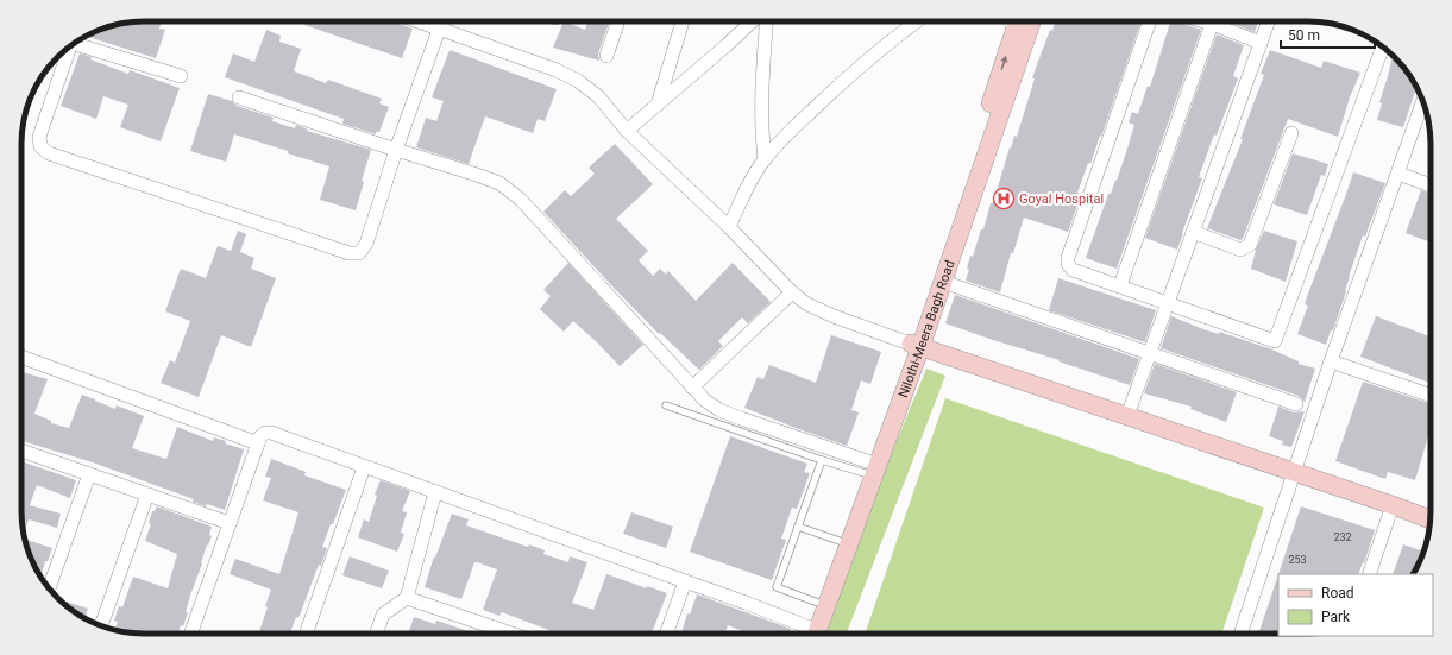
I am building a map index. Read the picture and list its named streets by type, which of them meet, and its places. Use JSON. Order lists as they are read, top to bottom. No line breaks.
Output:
{"streets":{"street":["Nilothi-Meera Bagh Road"]},"places":{"hospital":["Goyal Hospital"]},"house_numbers":["232","253"],"legend":["Road","Park"],"scale_bar":"50 m"}
